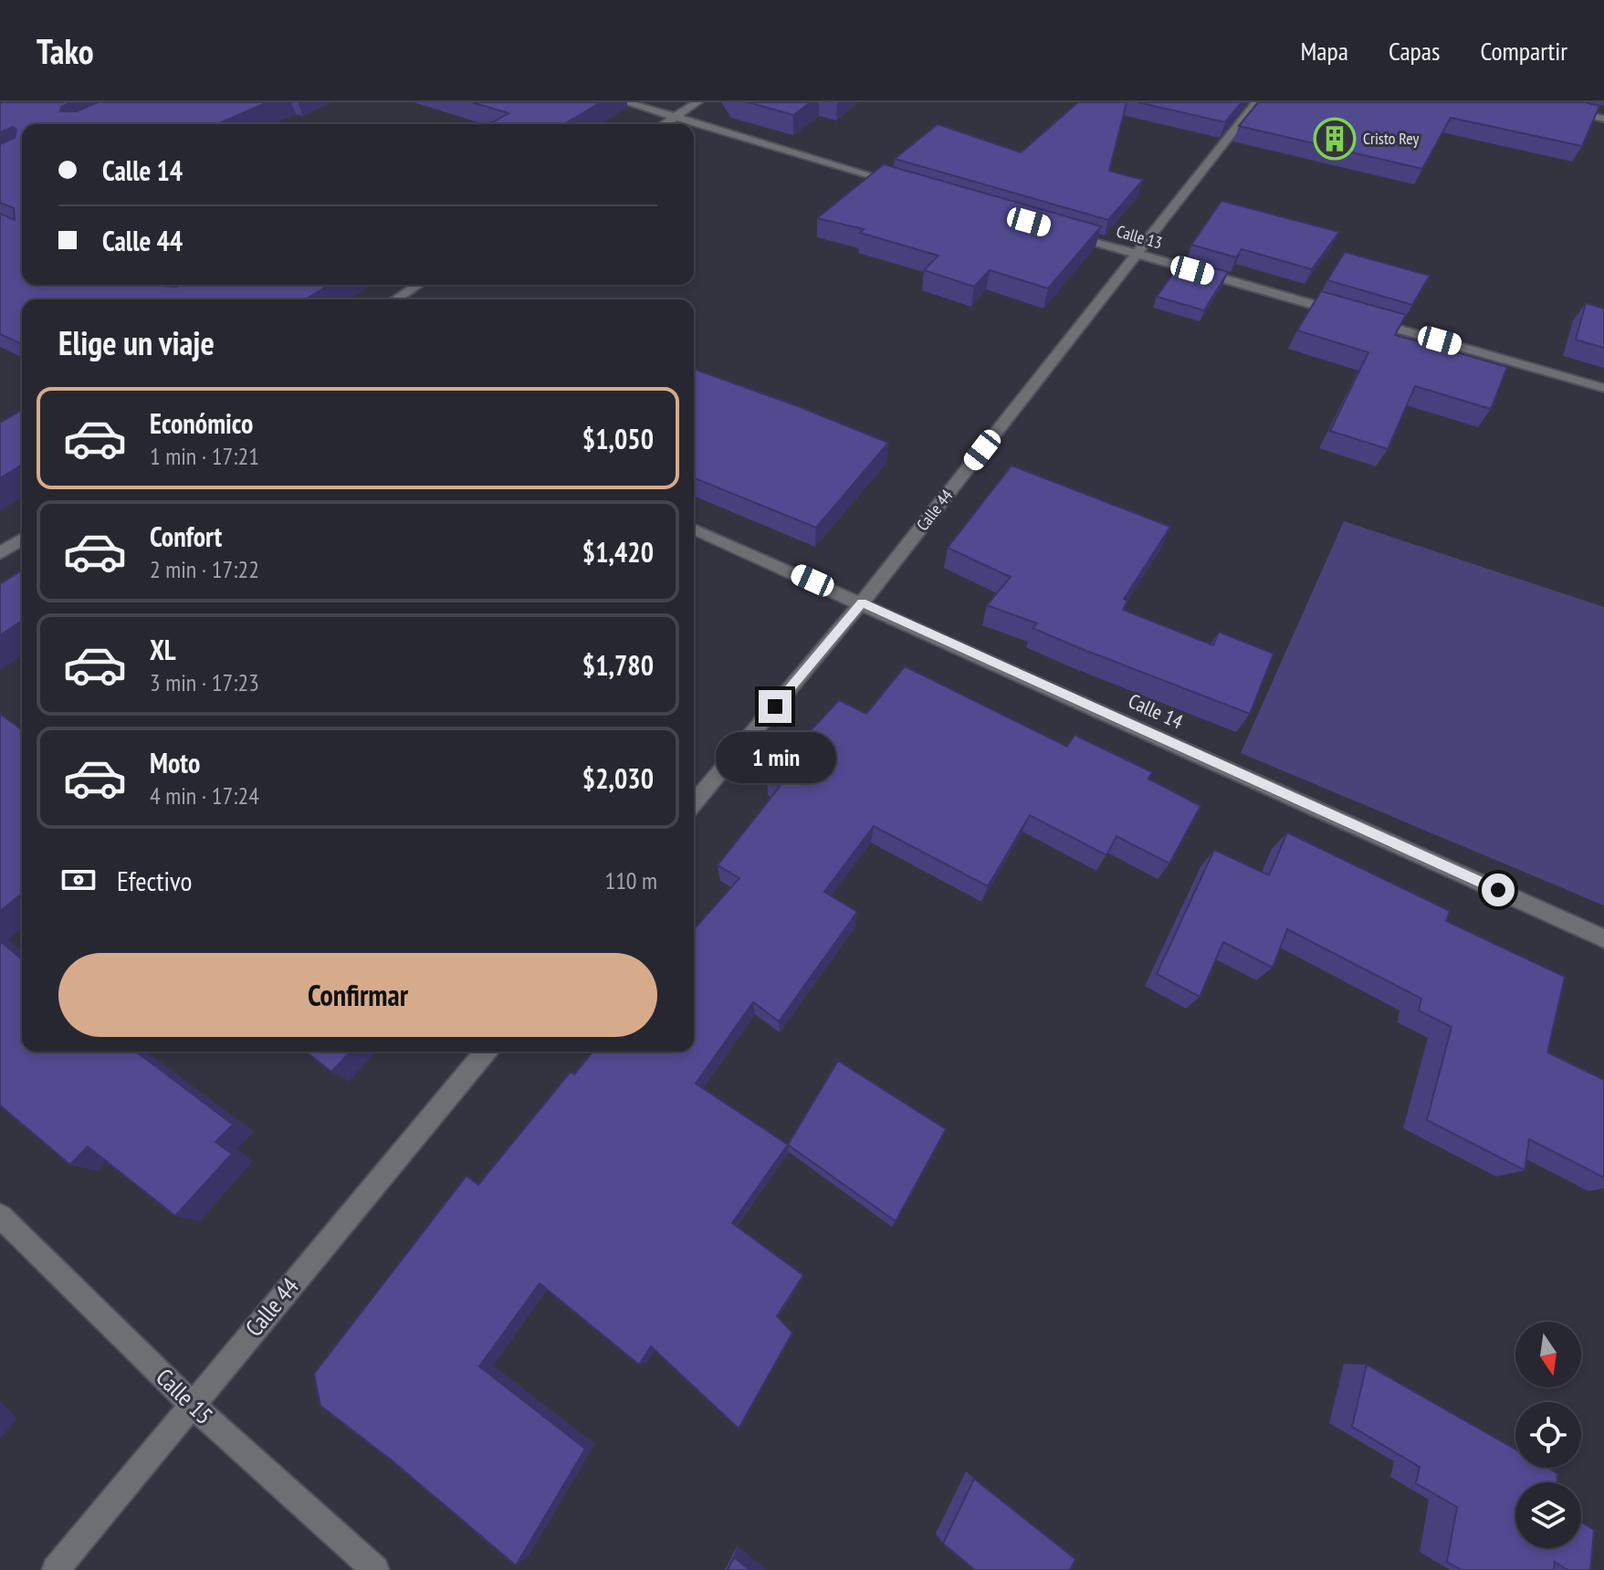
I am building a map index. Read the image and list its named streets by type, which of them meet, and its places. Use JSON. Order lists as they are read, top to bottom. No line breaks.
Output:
{"streets":{"street":["Calle 13","Calle 44","Calle 14","Calle 15"]},"crossings":[["Calle 13","Calle 44"],["Calle 44","Calle 14"],["Calle 44","Calle 15"]],"places":{"building":["Cristo Rey"]},"north":"bottom","page":{"header":"Tako","nav":["Mapa","Capas","Compartir"],"banner":["Calle 14","Calle 44"],"heading":"Elige un viaje","list":[{"name":"Económico","note":"1 min · 17:21","value":"$1,050"},{"name":"Confort","note":"2 min · 17:22","value":"$1,420"},{"name":"XL","note":"3 min · 17:23","value":"$1,780"},{"name":"Moto","note":"4 min · 17:24","value":"$2,030"}],"bubble":"1 min","pay":["Efectivo","110 m"],"buttons":"Confirmar"}}
